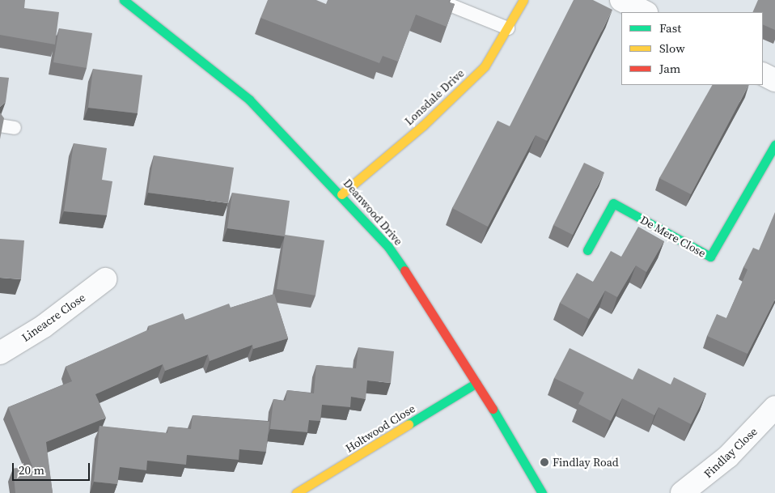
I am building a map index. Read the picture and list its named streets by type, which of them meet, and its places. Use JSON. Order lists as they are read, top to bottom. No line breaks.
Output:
{"streets":{"street":["Lonsdale Drive","Deanwood Drive","De Mere Close","Lineacre Close","Holtwood Close","Findlay Close"]},"crossings":[["Lonsdale Drive","Deanwood Drive"],["Deanwood Drive","Holtwood Close"]],"places":["Findlay Road"],"legend":["Fast","Slow","Jam"],"scale_bar":"20 m"}
